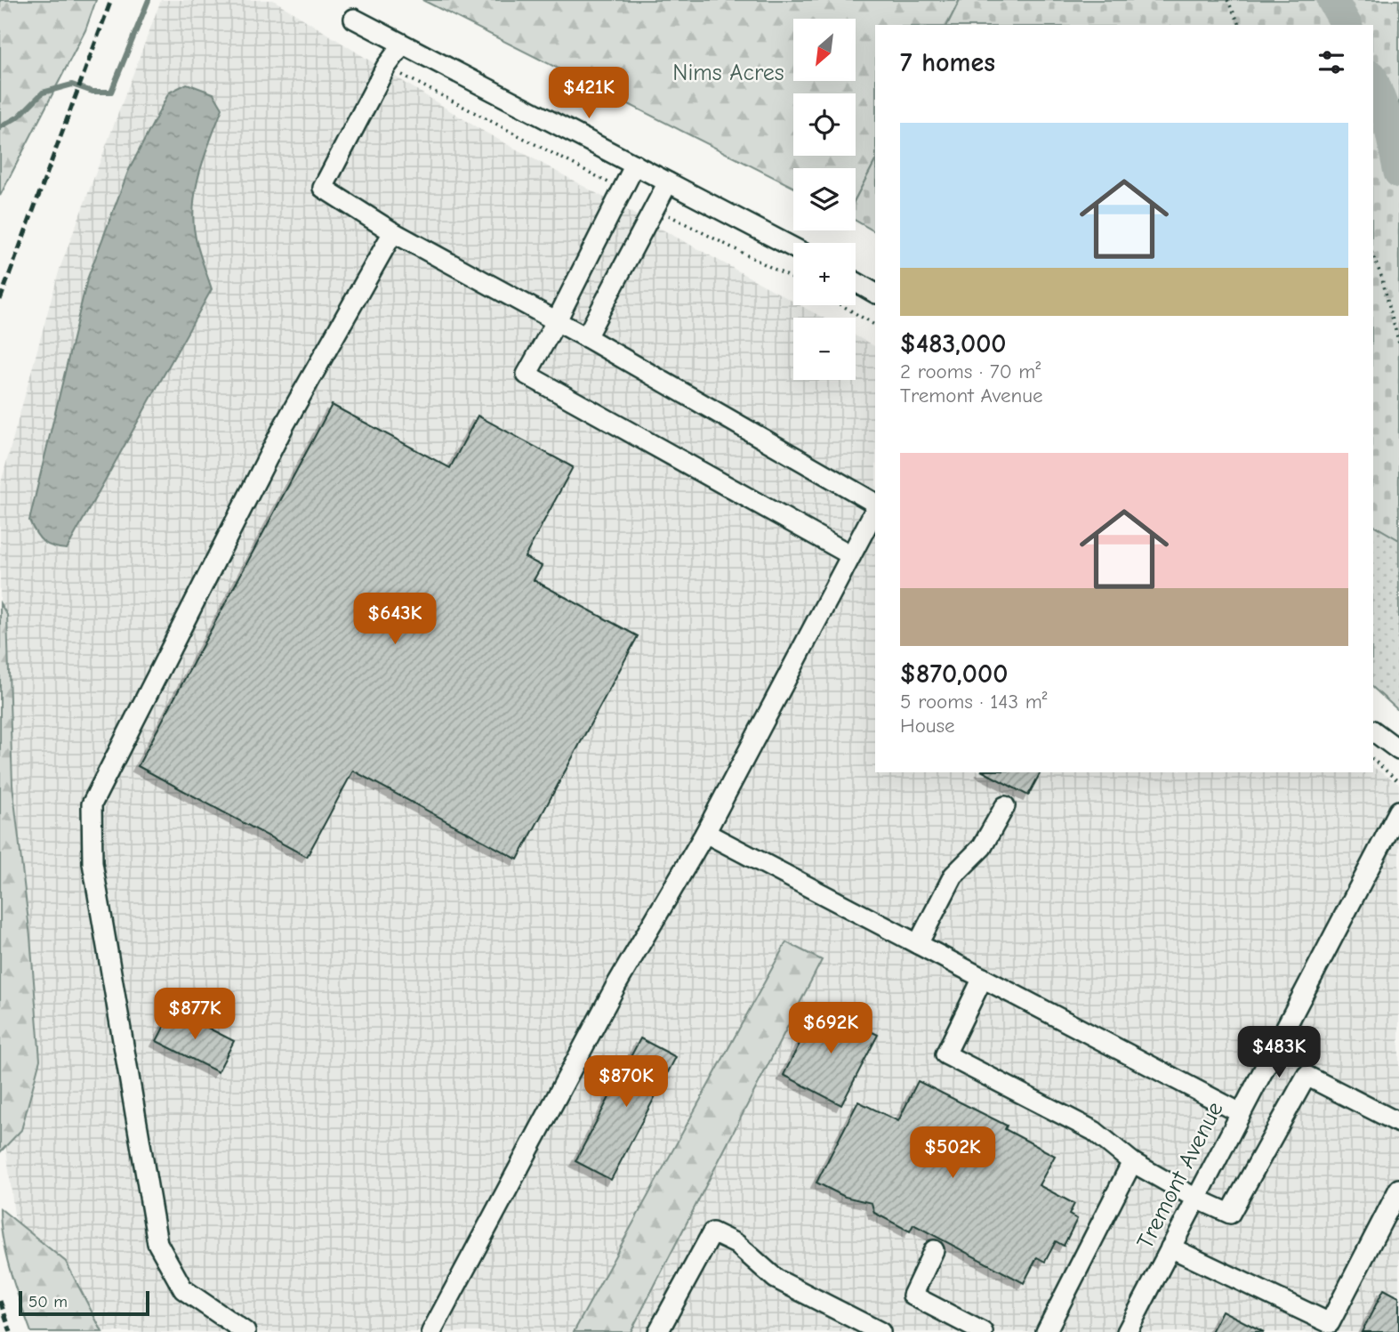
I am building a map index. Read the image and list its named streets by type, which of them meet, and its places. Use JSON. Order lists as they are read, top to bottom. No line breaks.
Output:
{"streets":{"street":["Tremont Avenue"]},"parks":["Nims Acres"],"scale_bar":"50 m","north":"bottom left","page":{"map_buttons":["+","−"],"heading":"7 homes","price":["$421K","$643K","$877K","$692K","$483K","$870K","$502K"],"list":[{"name":"$483,000","note":"2 rooms · 70 m² · Tremont Avenue"},{"name":"$870,000","note":"5 rooms · 143 m² · House"}],"scale":"50 m"}}
